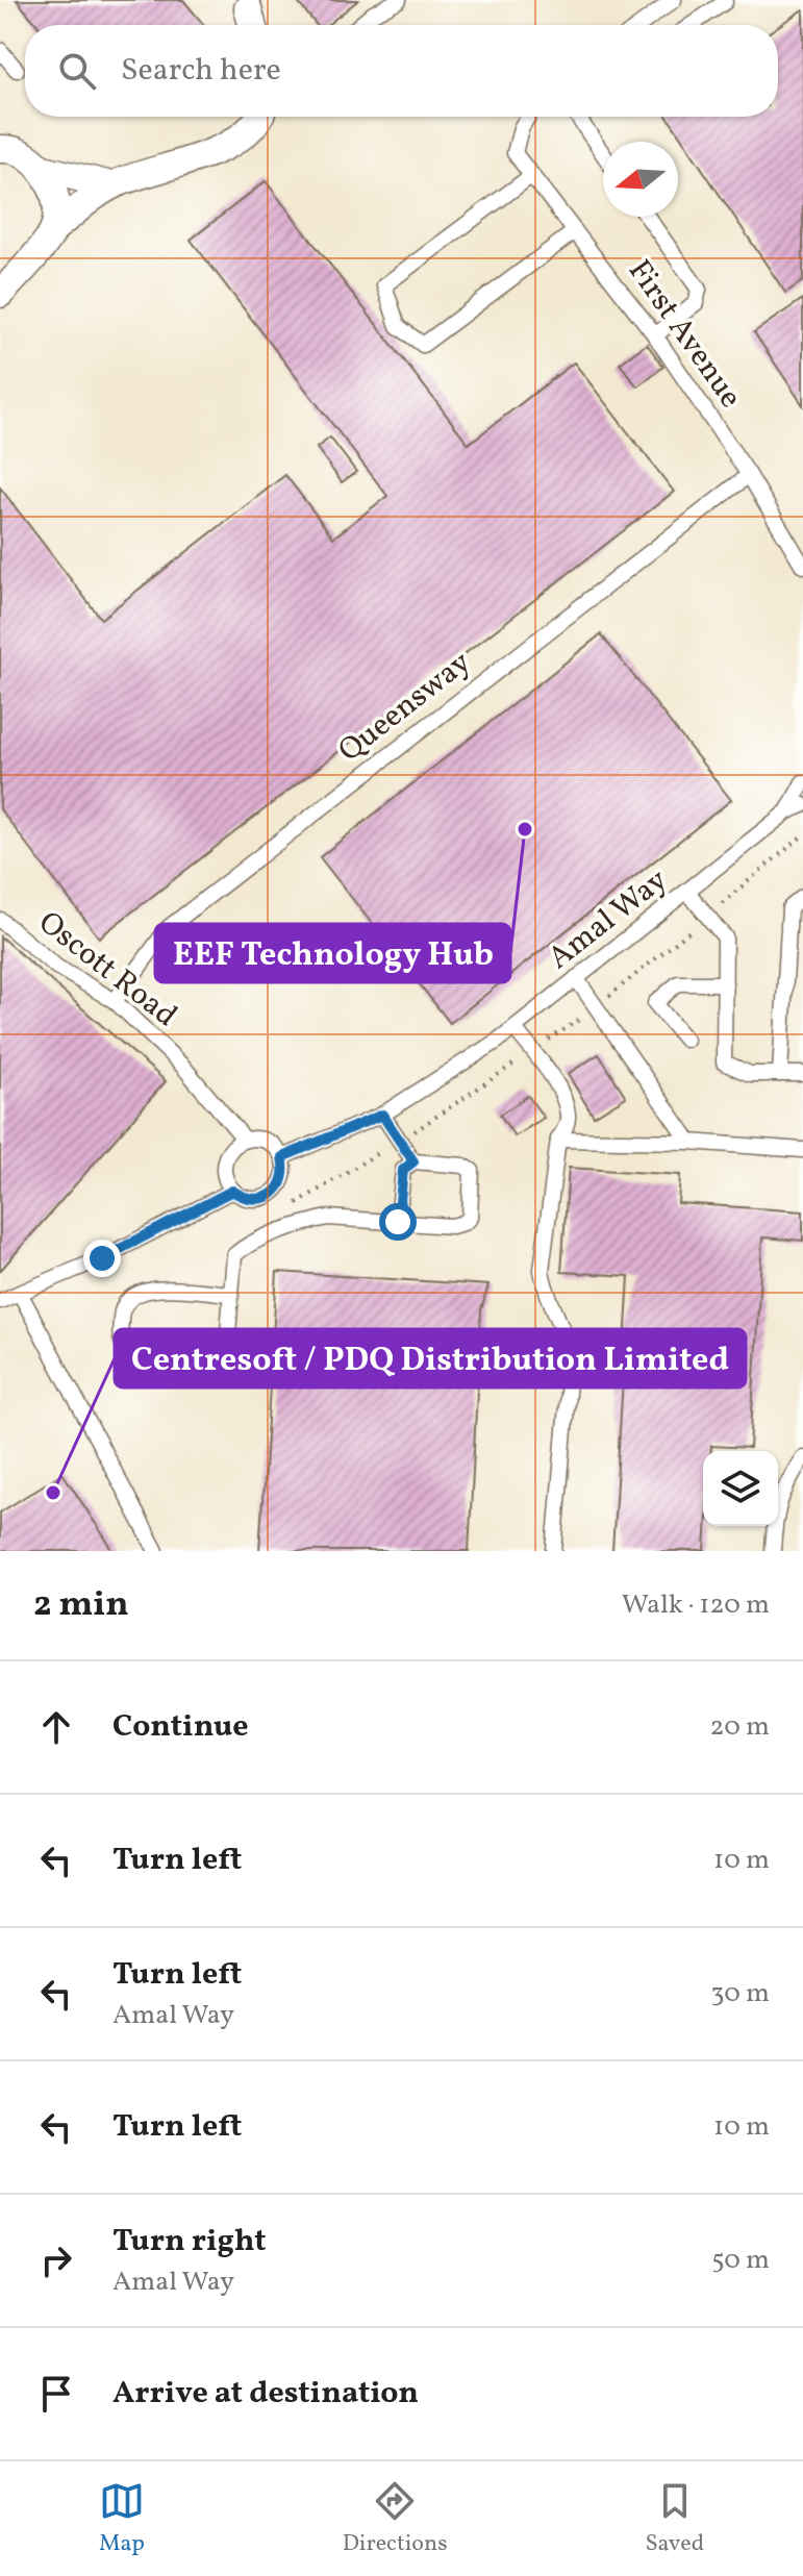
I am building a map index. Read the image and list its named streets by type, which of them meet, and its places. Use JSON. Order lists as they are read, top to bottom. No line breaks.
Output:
{"streets":{"lane":["First Avenue","Queensway","Amal Way","Oscott Road"]},"crossings":[["First Avenue","Queensway"],["Queensway","Oscott Road"],["Amal Way","Oscott Road"]],"places":["EEF Technology Hub","Centresoft / PDQ Distribution Limited"],"north":"left","page":{"search":"Search here","heading":["2 min","Walk · 120 m"],"list":[["Continue","20 m"],["Turn left","10 m"],["Turn left","Amal Way","30 m"],["Turn left","10 m"],["Turn right","Amal Way","50 m"],"Arrive at destination"],"nav":["Map","Directions","Saved"]}}
